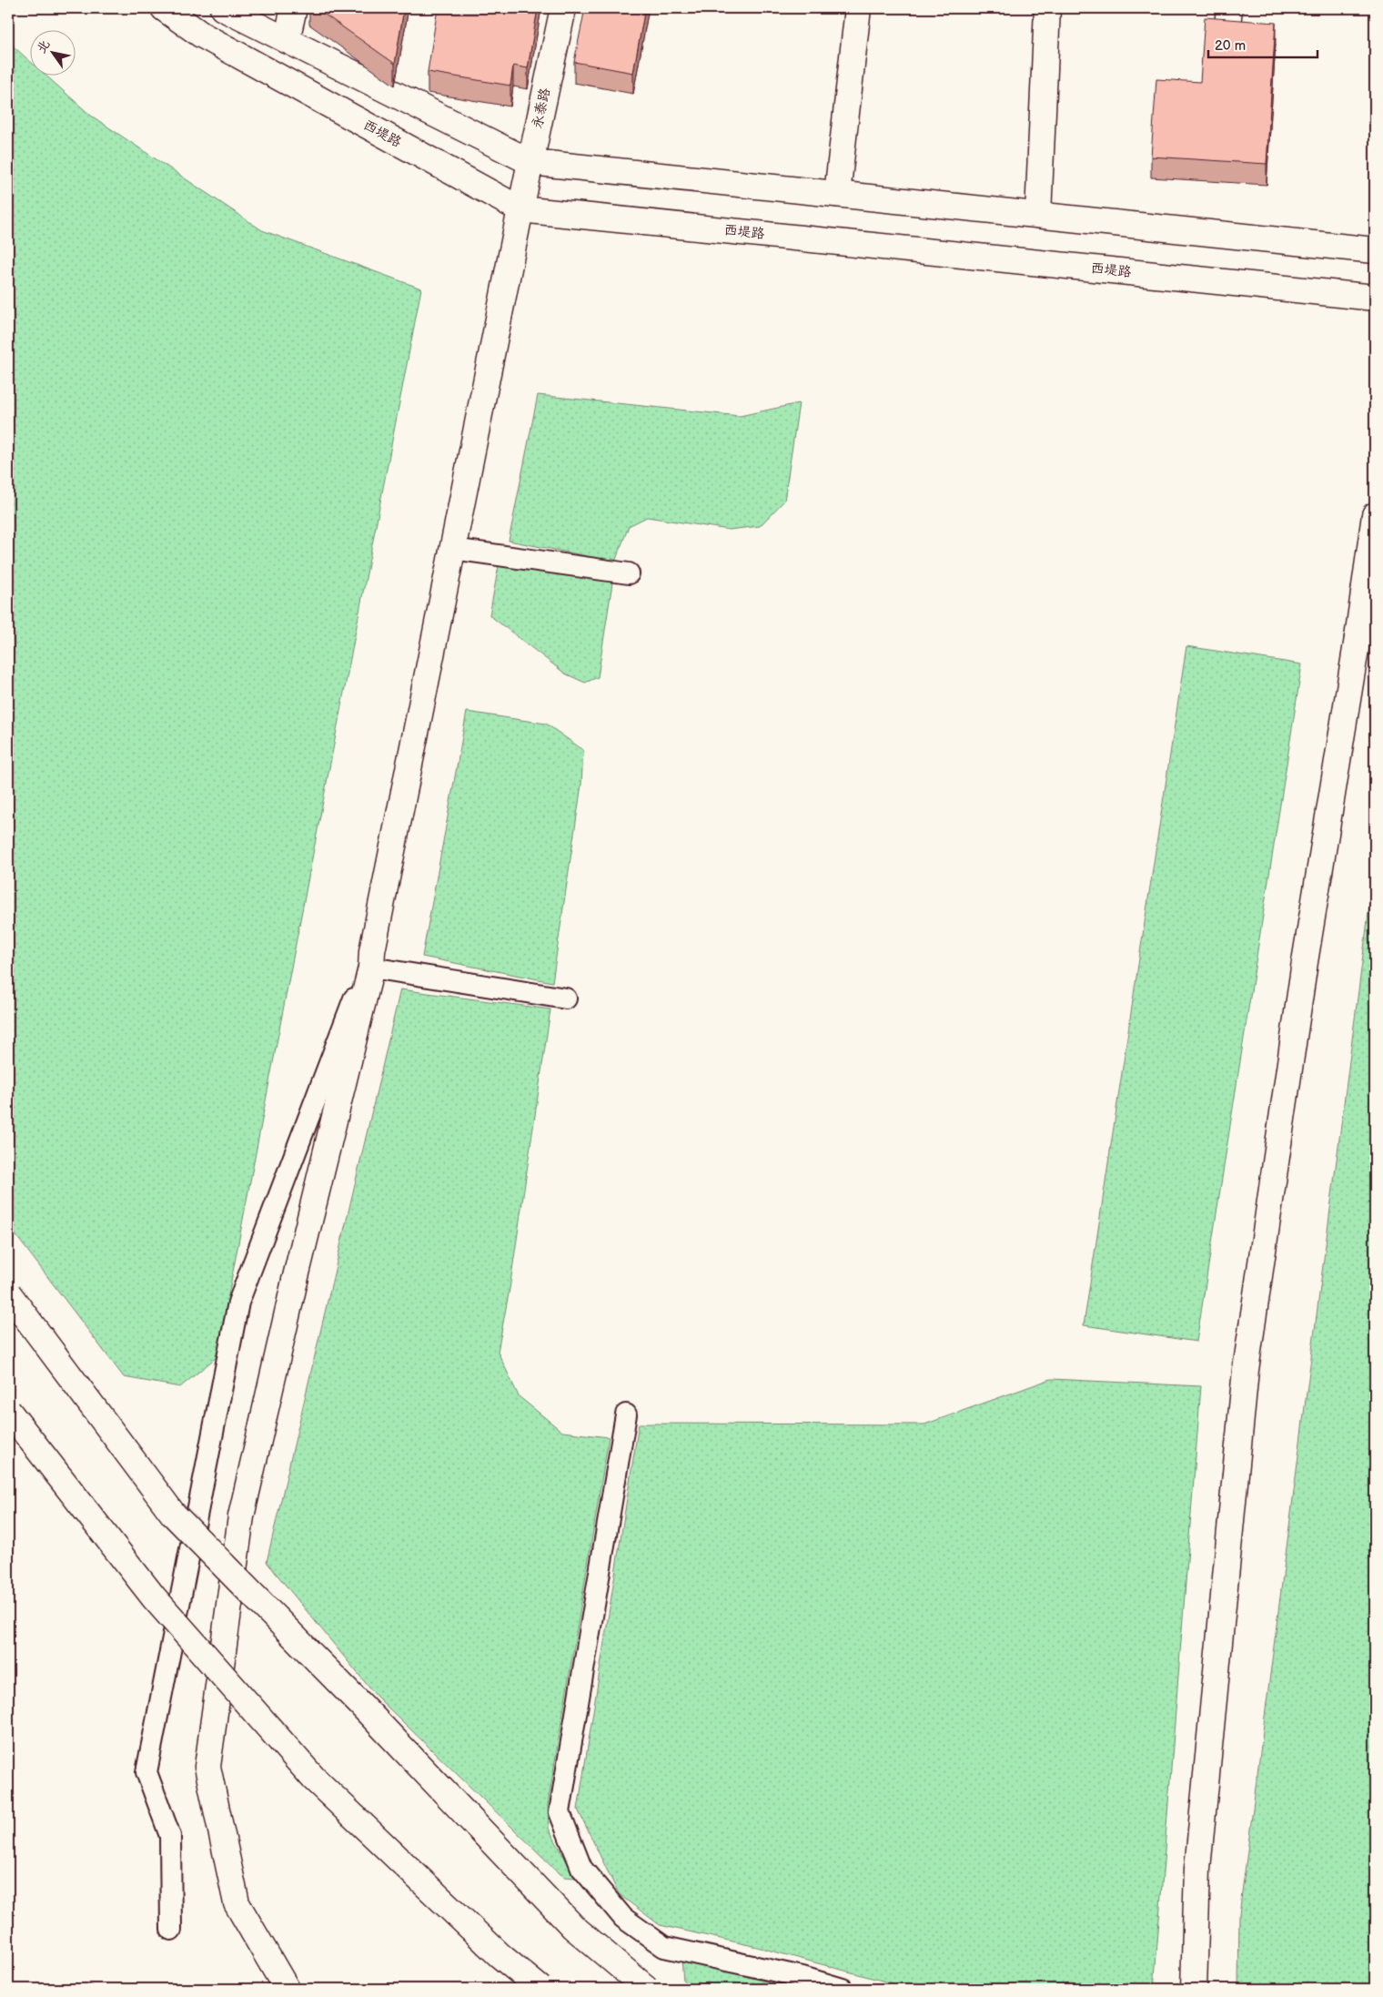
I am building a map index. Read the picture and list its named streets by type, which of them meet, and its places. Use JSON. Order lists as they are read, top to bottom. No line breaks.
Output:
{"streets":{"main road":["永泰路","西堤路"]},"crossings":[["永泰路","西堤路"]],"scale_bar":"20 m","north":"top left"}
